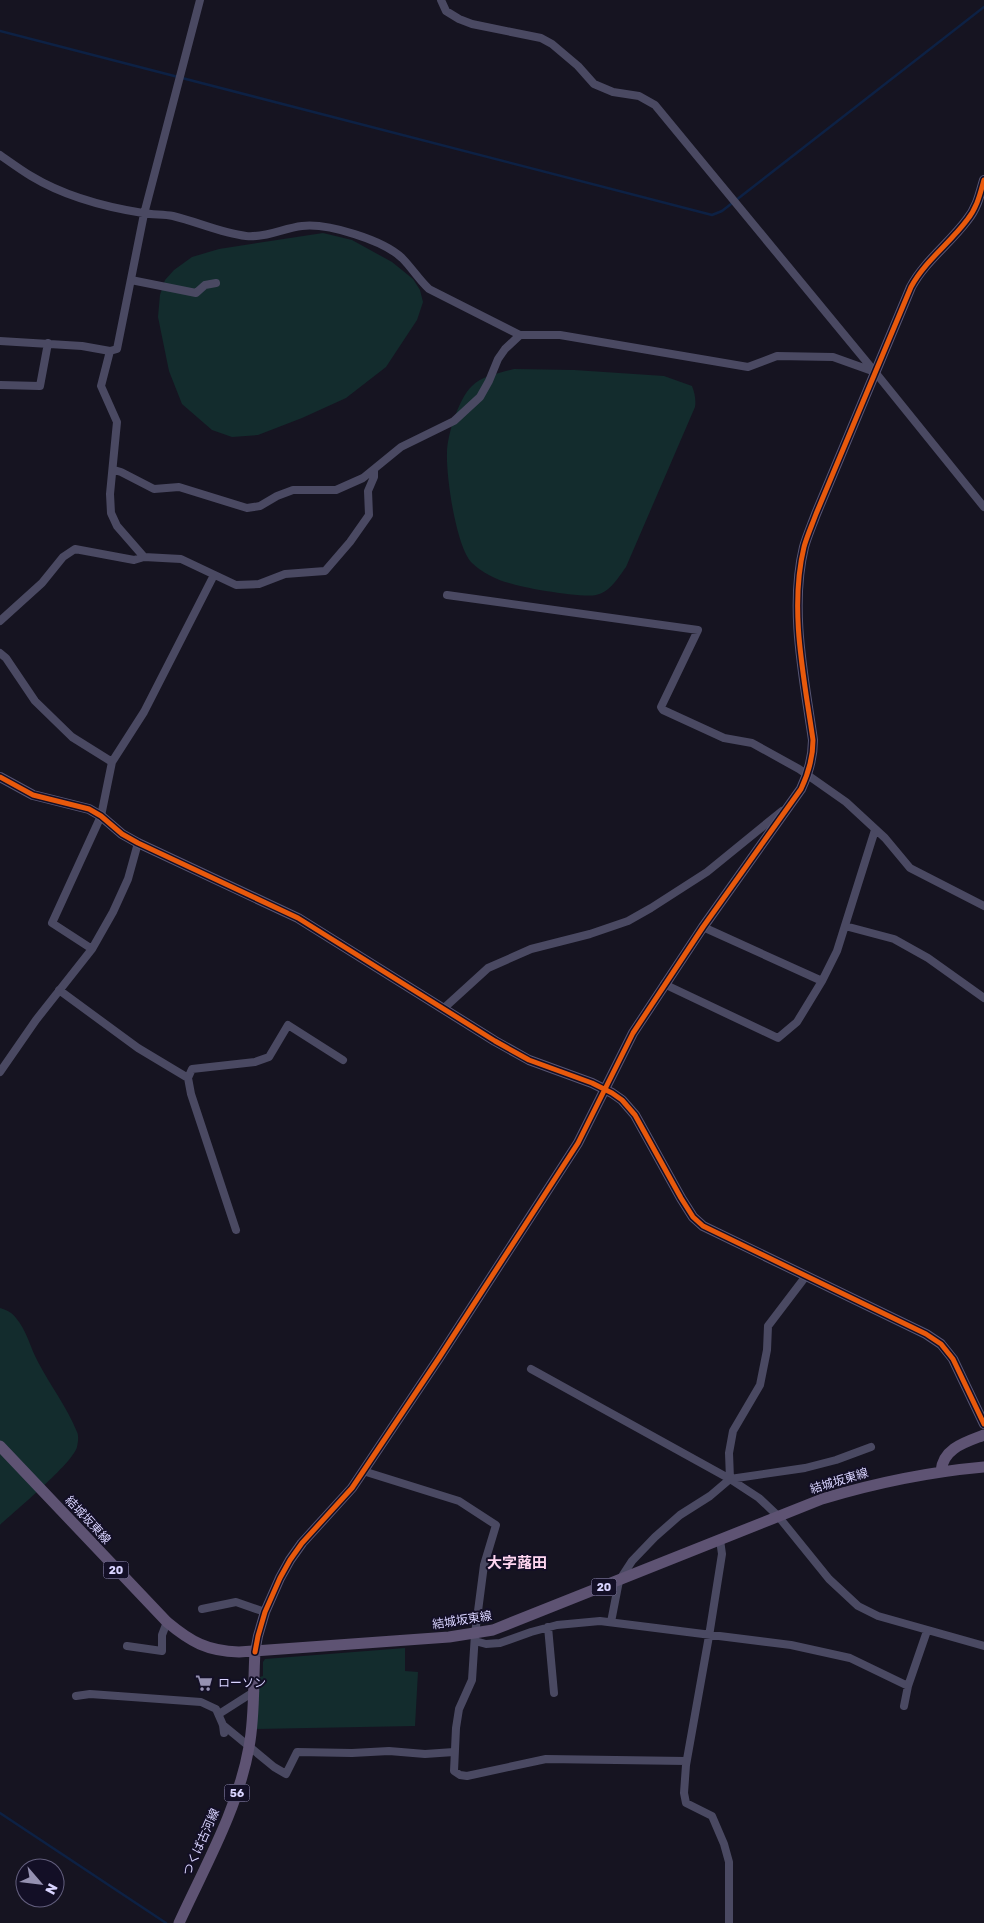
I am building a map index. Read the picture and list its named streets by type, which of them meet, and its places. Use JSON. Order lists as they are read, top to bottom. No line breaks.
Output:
{"streets":{"main road":["結城坂東線","20","56","つくば古河線"]},"crossings":[["結城坂東線","つくば古河線"]],"districts":["大字蕗田"],"places":{"supermarket":["ローソン"]},"north":"bottom right"}
